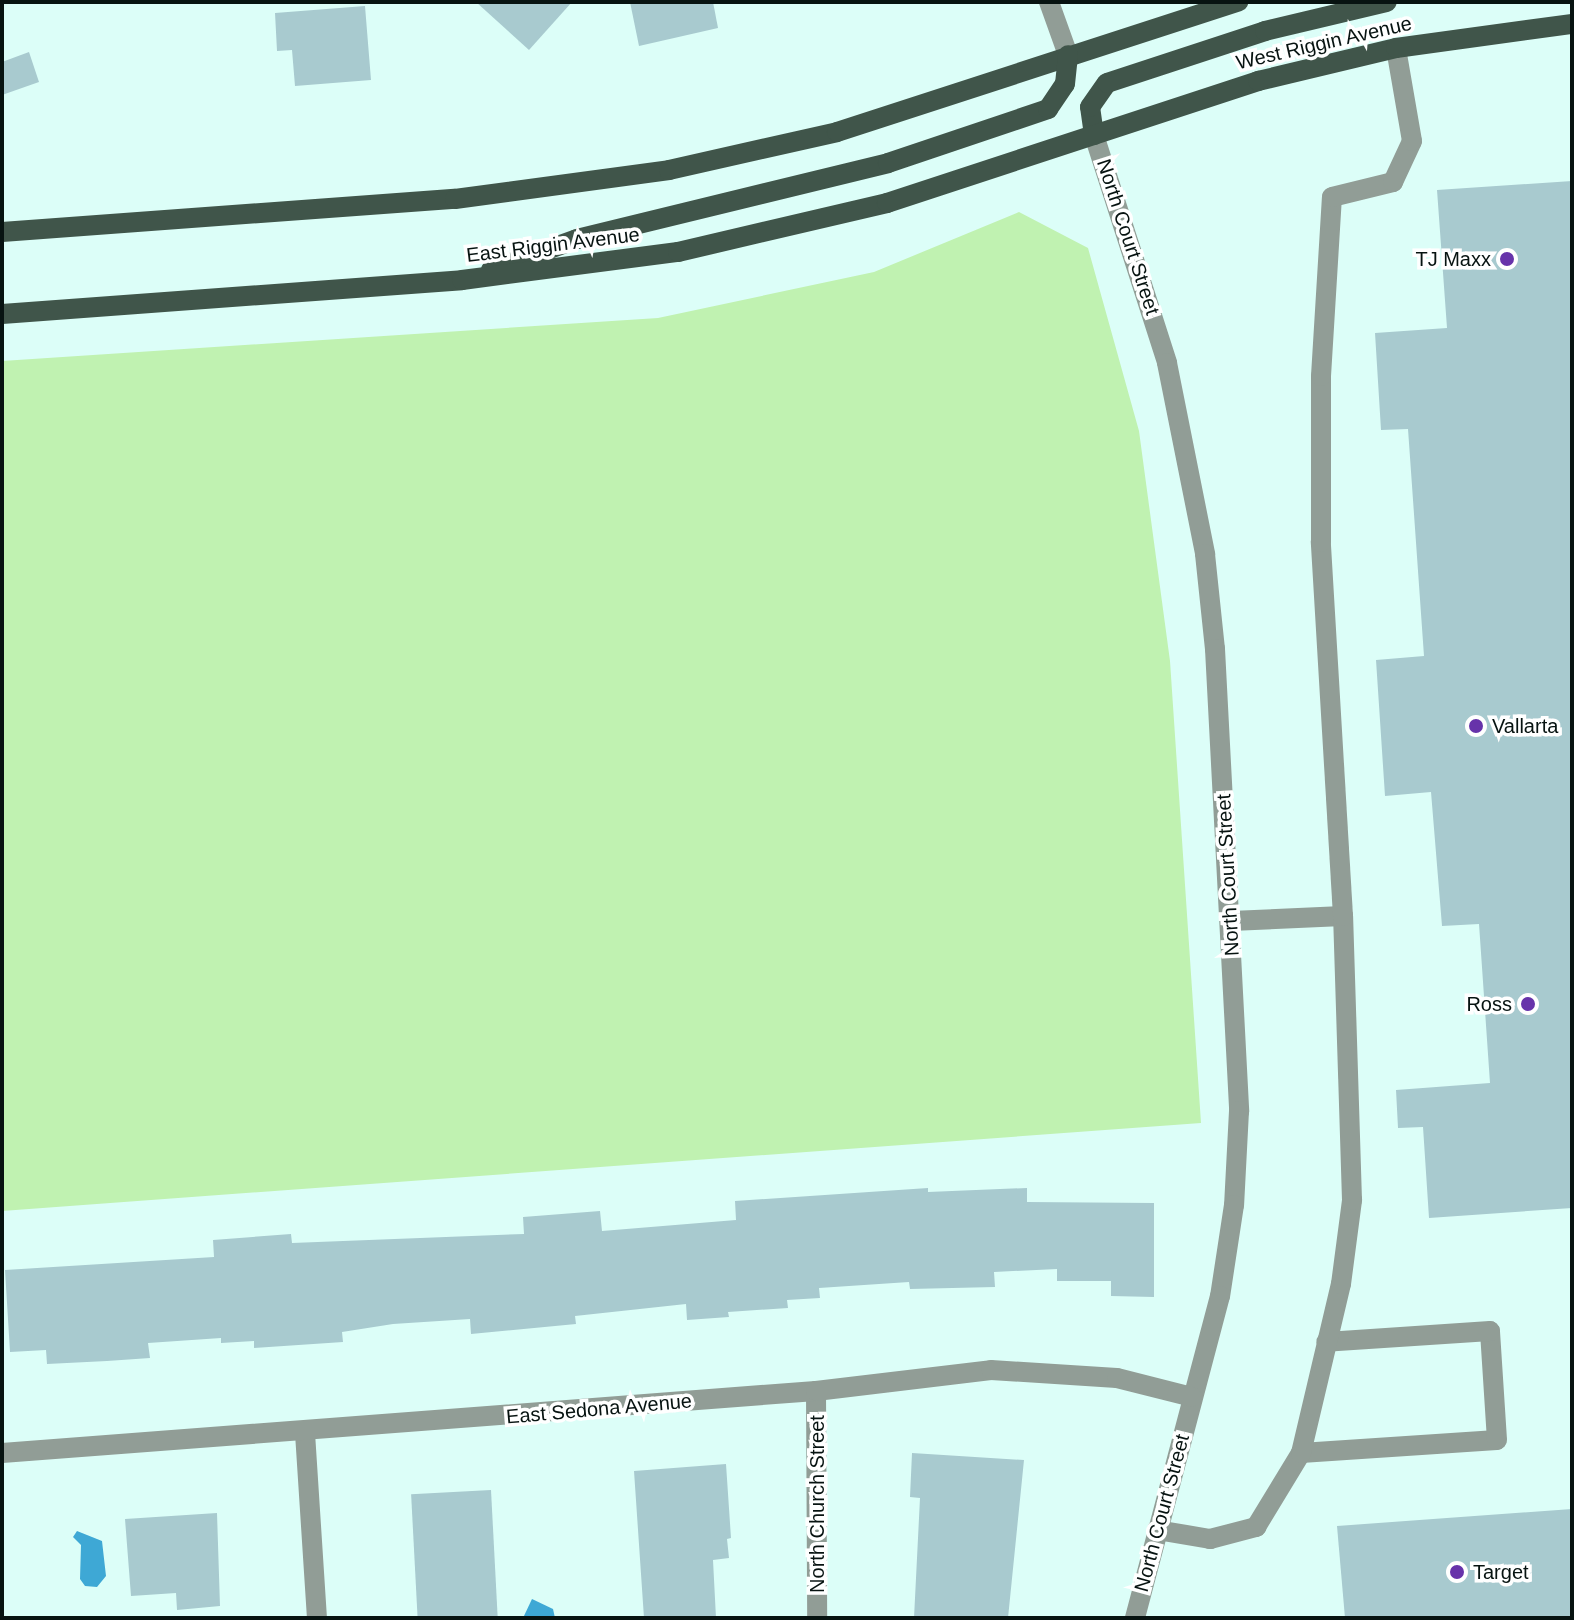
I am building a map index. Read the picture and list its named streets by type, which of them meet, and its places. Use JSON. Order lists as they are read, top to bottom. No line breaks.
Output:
{"streets":{"main road":["West Riggin Avenue","East Riggin Avenue"],"street":["North Court Street","East Sedona Avenue","North Church Street"]},"crossings":[["West Riggin Avenue","North Court Street"],["West Riggin Avenue","East Riggin Avenue"],["North Court Street","East Riggin Avenue"],["North Court Street","East Sedona Avenue"],["East Sedona Avenue","North Church Street"]],"places":["TJ Maxx","Vallarta","Ross","Target"]}
